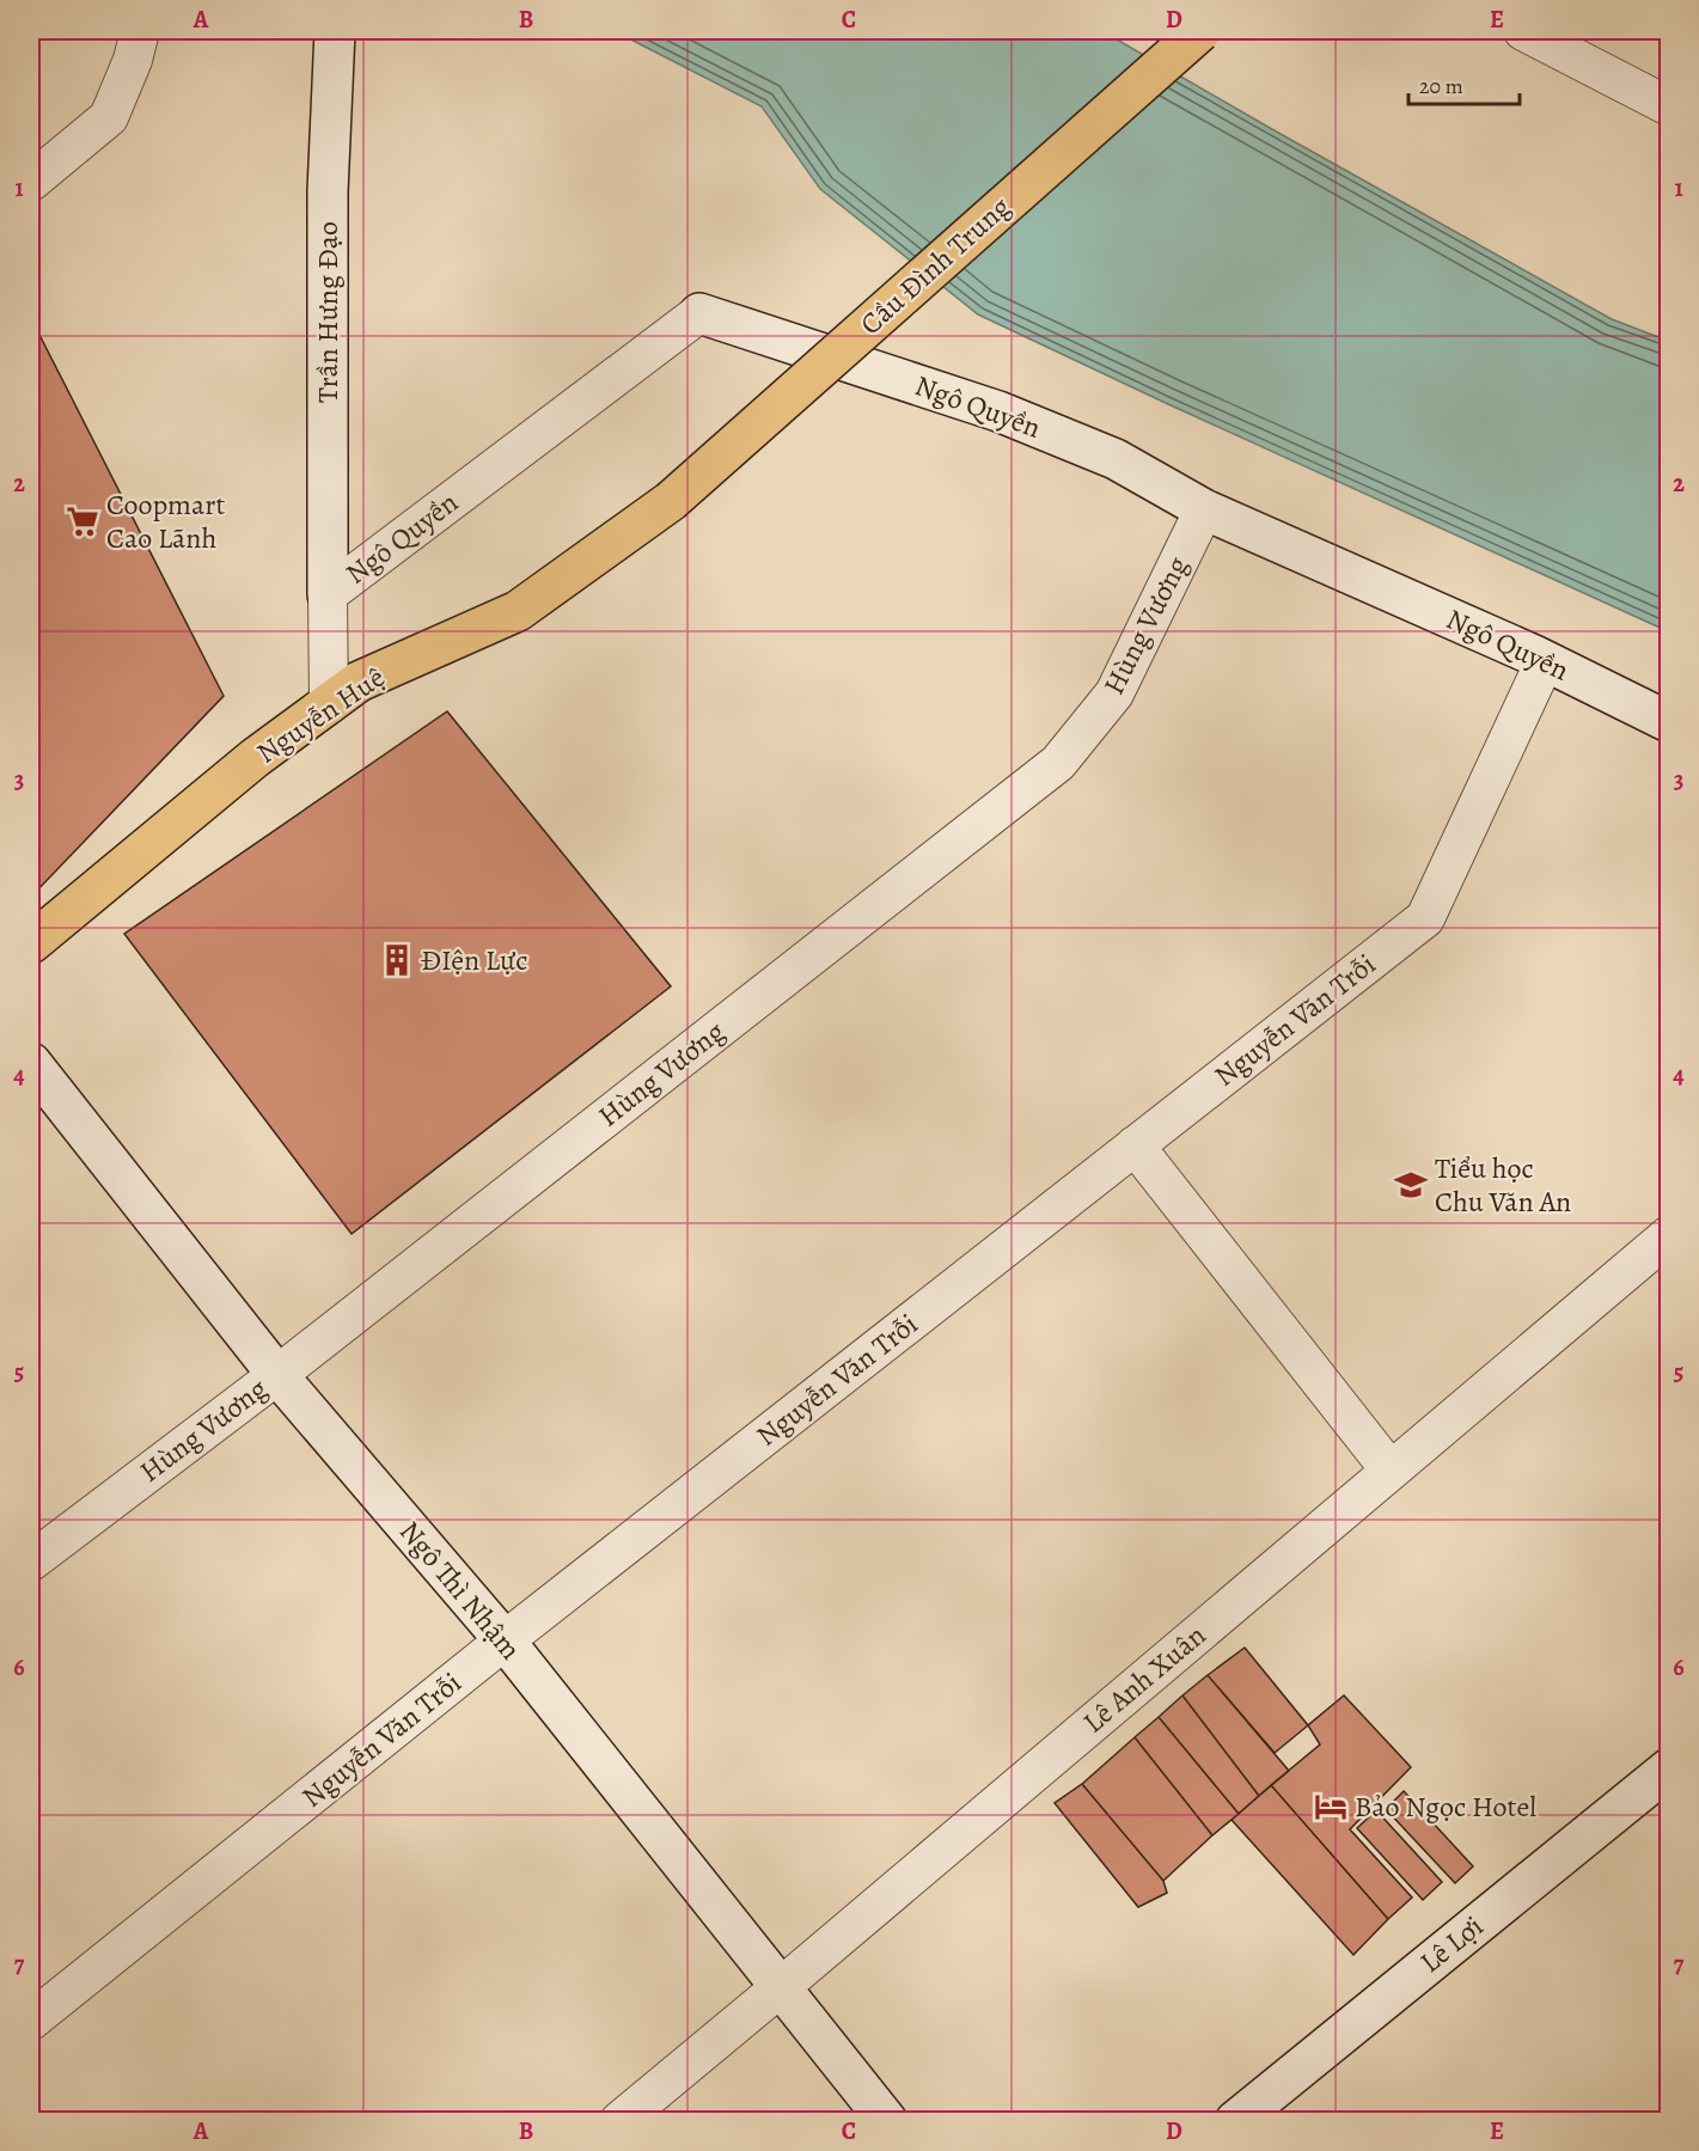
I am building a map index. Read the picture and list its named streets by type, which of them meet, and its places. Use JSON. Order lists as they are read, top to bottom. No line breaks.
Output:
{"streets":{"highway":["Cầu Đình Trung","Nguyễn Huệ"],"street":["Trần Hưng Đạo","Ngô Quyền","Hùng Vương","Nguyễn Văn Trỗi","Ngô Thì Nhậm","Lê Anh Xuân","Lê Lợi"]},"crossings":[["Cầu Đình Trung","Nguyễn Huệ"],["Trần Hưng Đạo","Ngô Quyền"],["Ngô Quyền","Hùng Vương"],["Ngô Quyền","Nguyễn Văn Trỗi"],["Hùng Vương","Ngô Thì Nhậm"],["Nguyễn Văn Trỗi","Ngô Thì Nhậm"],["Ngô Thì Nhậm","Lê Anh Xuân"]],"places":{"supermarket":["Coopmart Cao Lãnh"],"building":["ĐIện Lực"],"school or university":["Tiểu học Chu Văn An"],"hotel":["Bảo Ngọc Hotel"]},"scale_bar":"20 m","grid":{"columns":["A","B","C","D","E"],"rows":["1","2","3","4","5","6","7"]}}
